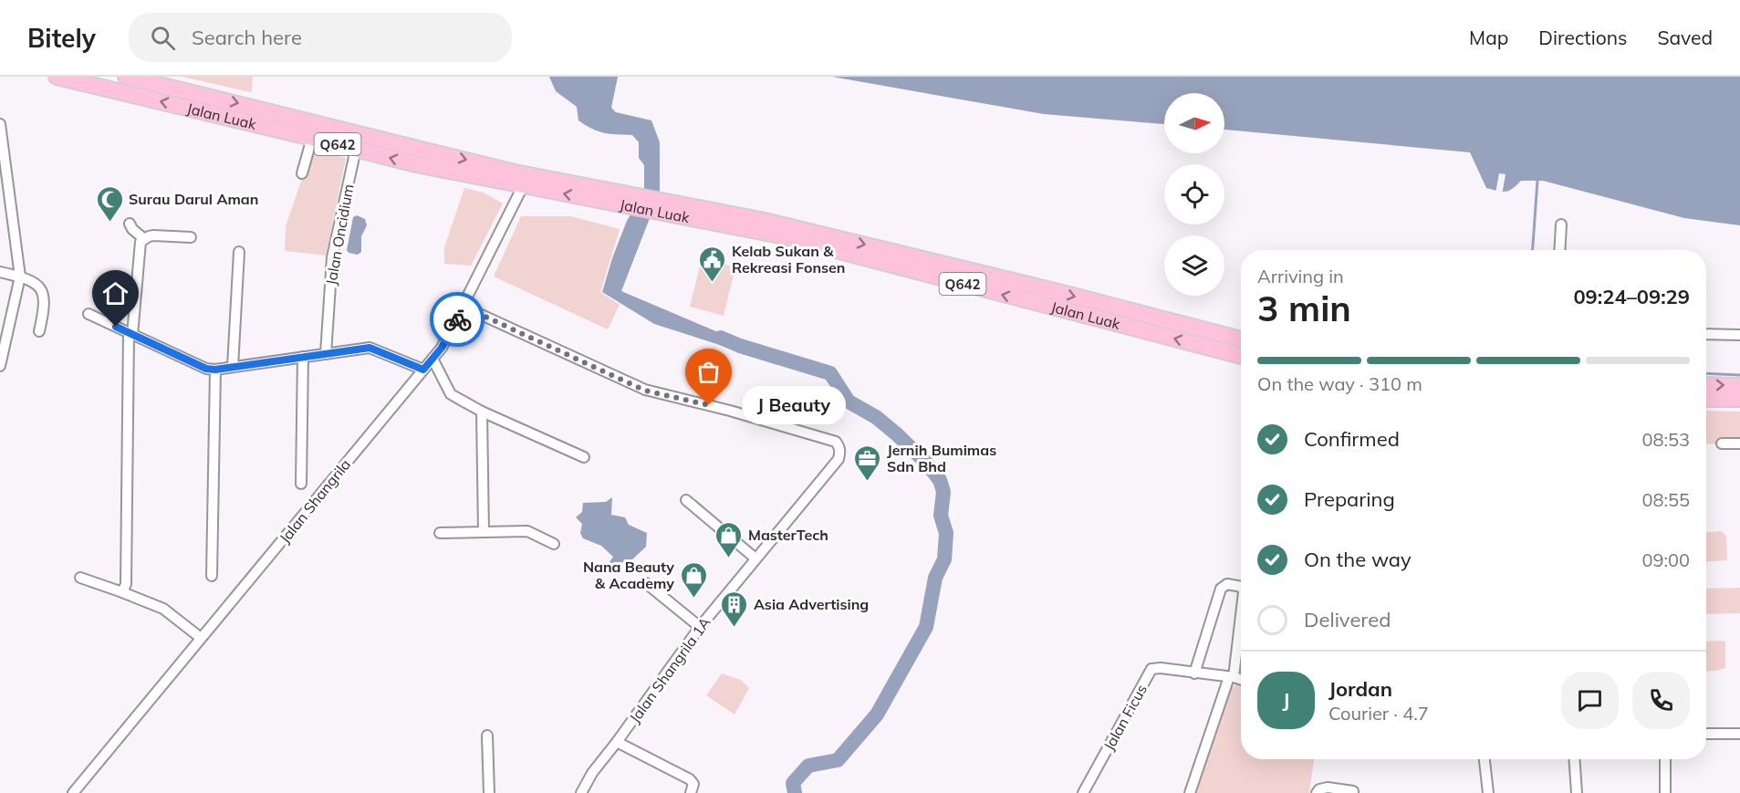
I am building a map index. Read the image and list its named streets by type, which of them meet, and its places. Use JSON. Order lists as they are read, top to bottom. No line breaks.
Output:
{"streets":{"main road":["Jalan Luak","Q642"],"street":["Jalan Oncidium","Jalan Shangrila","Jalan Shangrila 1A","Jalan Ficus"]},"crossings":[["Jalan Luak","Jalan Oncidium"],["Jalan Luak","Jalan Shangrila"],["Jalan Shangrila","Jalan Shangrila 1A"]],"places":{"mosque":["Surau Darul Aman"],"public building":["Kelab Sukan & Rekreasi Fonsen"],"other":["J Beauty"],"office":["Jernih Bumimas Sdn Bhd"],"shop":["MasterTech","Nana Beauty & Academy"],"building":["Asia Advertising"]},"north":"right","page":{"header":"Bitely","search":"Search here","nav":["Map","Directions","Saved"],"heading":["3 min","Arriving in","09:24–09:29"],"panel":["Jordan","Courier · 4.7"],"bar":"On the way · 310 m","bubble":"J Beauty","list":[["Confirmed","08:53"],["Preparing","08:55"],["On the way","09:00"],"Delivered"],"round":"J"}}
